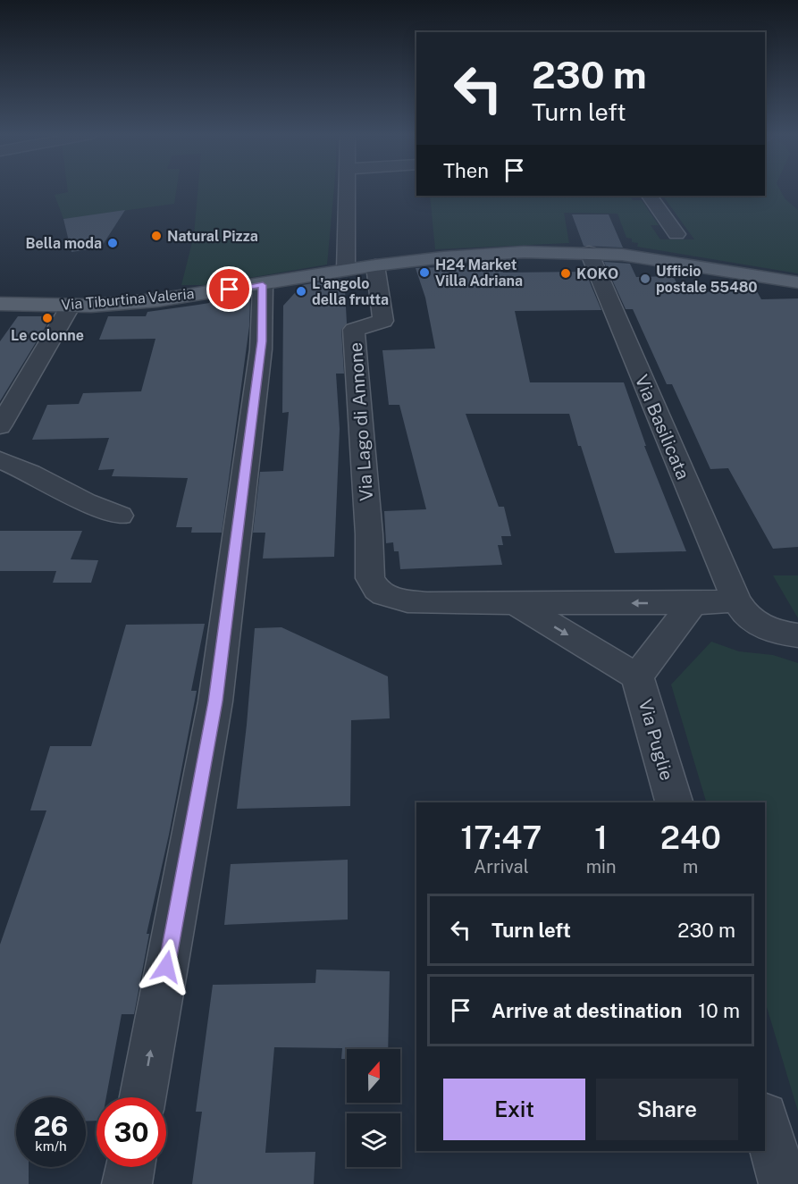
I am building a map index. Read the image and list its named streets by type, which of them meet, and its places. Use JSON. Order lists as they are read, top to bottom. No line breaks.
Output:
{"streets":{"main road":["Via Tiburtina Valeria"],"street":["Via Lago di Annone","Via Basilicata","Via Puglie"]},"crossings":[["Via Tiburtina Valeria","Via Lago di Annone"],["Via Tiburtina Valeria","Via Basilicata"]],"places":["Natural Pizza","Bella moda","H24 Market Villa Adriana","KOKO","Ufficio postale 55480","L'angolo della frutta","Le colonne"],"north":"top","page":{"turn":["230 m","Turn left"],"then":"Then","eta":["17:47","Arrival","1","min","240","m"],"list":[{"name":"Turn left","value":"230 m"},{"name":"Arrive at destination","value":"10 m"}],"buttons":["Exit","Share"],"speed":"26 km/h","limit":"30"}}
